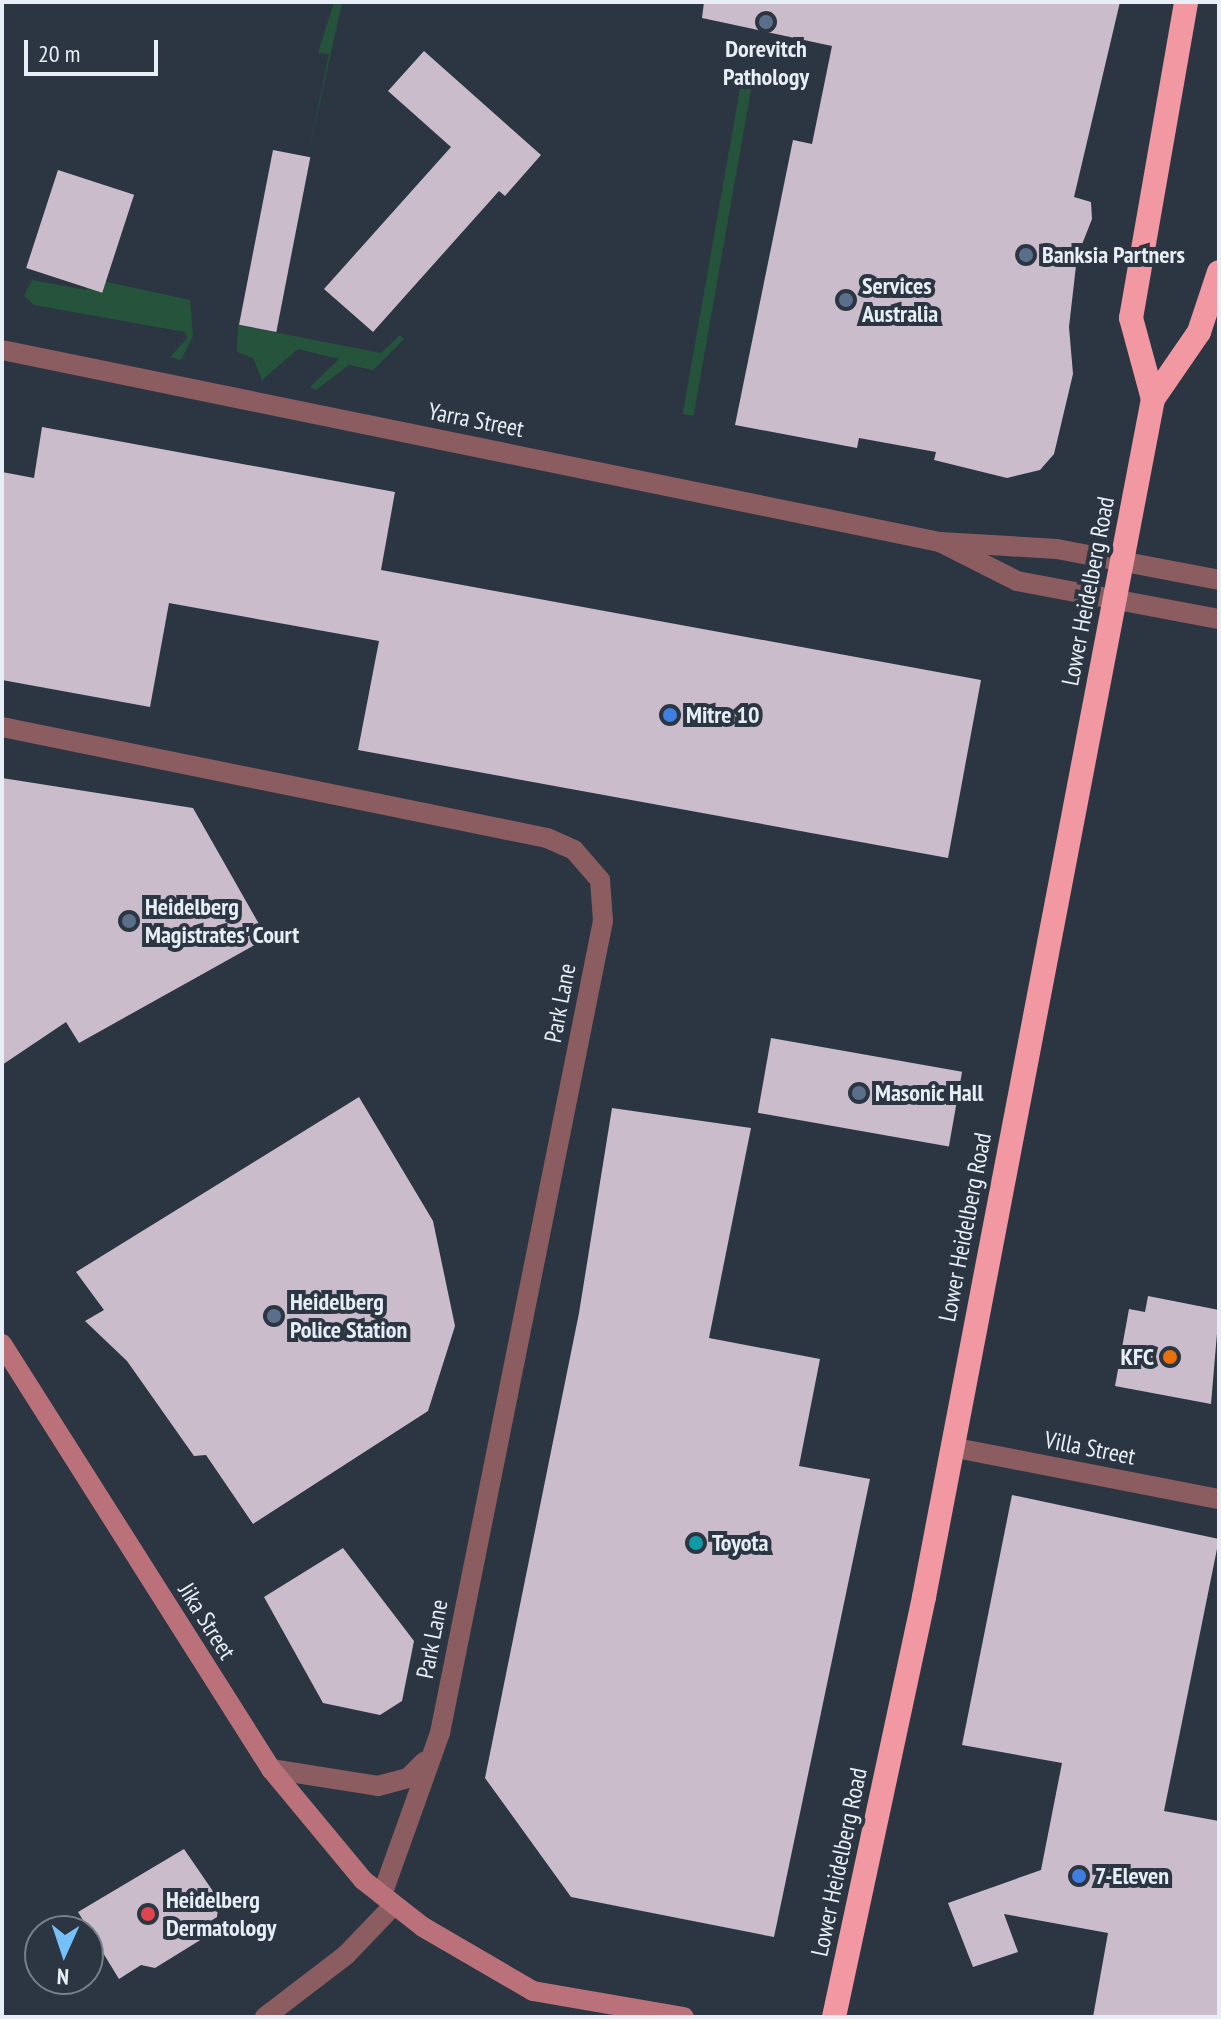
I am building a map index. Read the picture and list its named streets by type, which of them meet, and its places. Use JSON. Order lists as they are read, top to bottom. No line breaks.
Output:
{"streets":{"highway":["Lower Heidelberg Road"],"main road":["Jika Street"],"street":["Yarra Street","Park Lane","Villa Street"]},"crossings":[["Yarra Street","Lower Heidelberg Road"],["Lower Heidelberg Road","Villa Street"],["Park Lane","Jika Street"]],"places":["Dorevitch Pathology","Banksia Partners","Services Australia","Mitre 10","Heidelberg Magistrates' Court","Masonic Hall","Heidelberg Police Station","KFC","Toyota","7-Eleven","Heidelberg Dermatology"],"scale_bar":"20 m","north":"bottom"}
